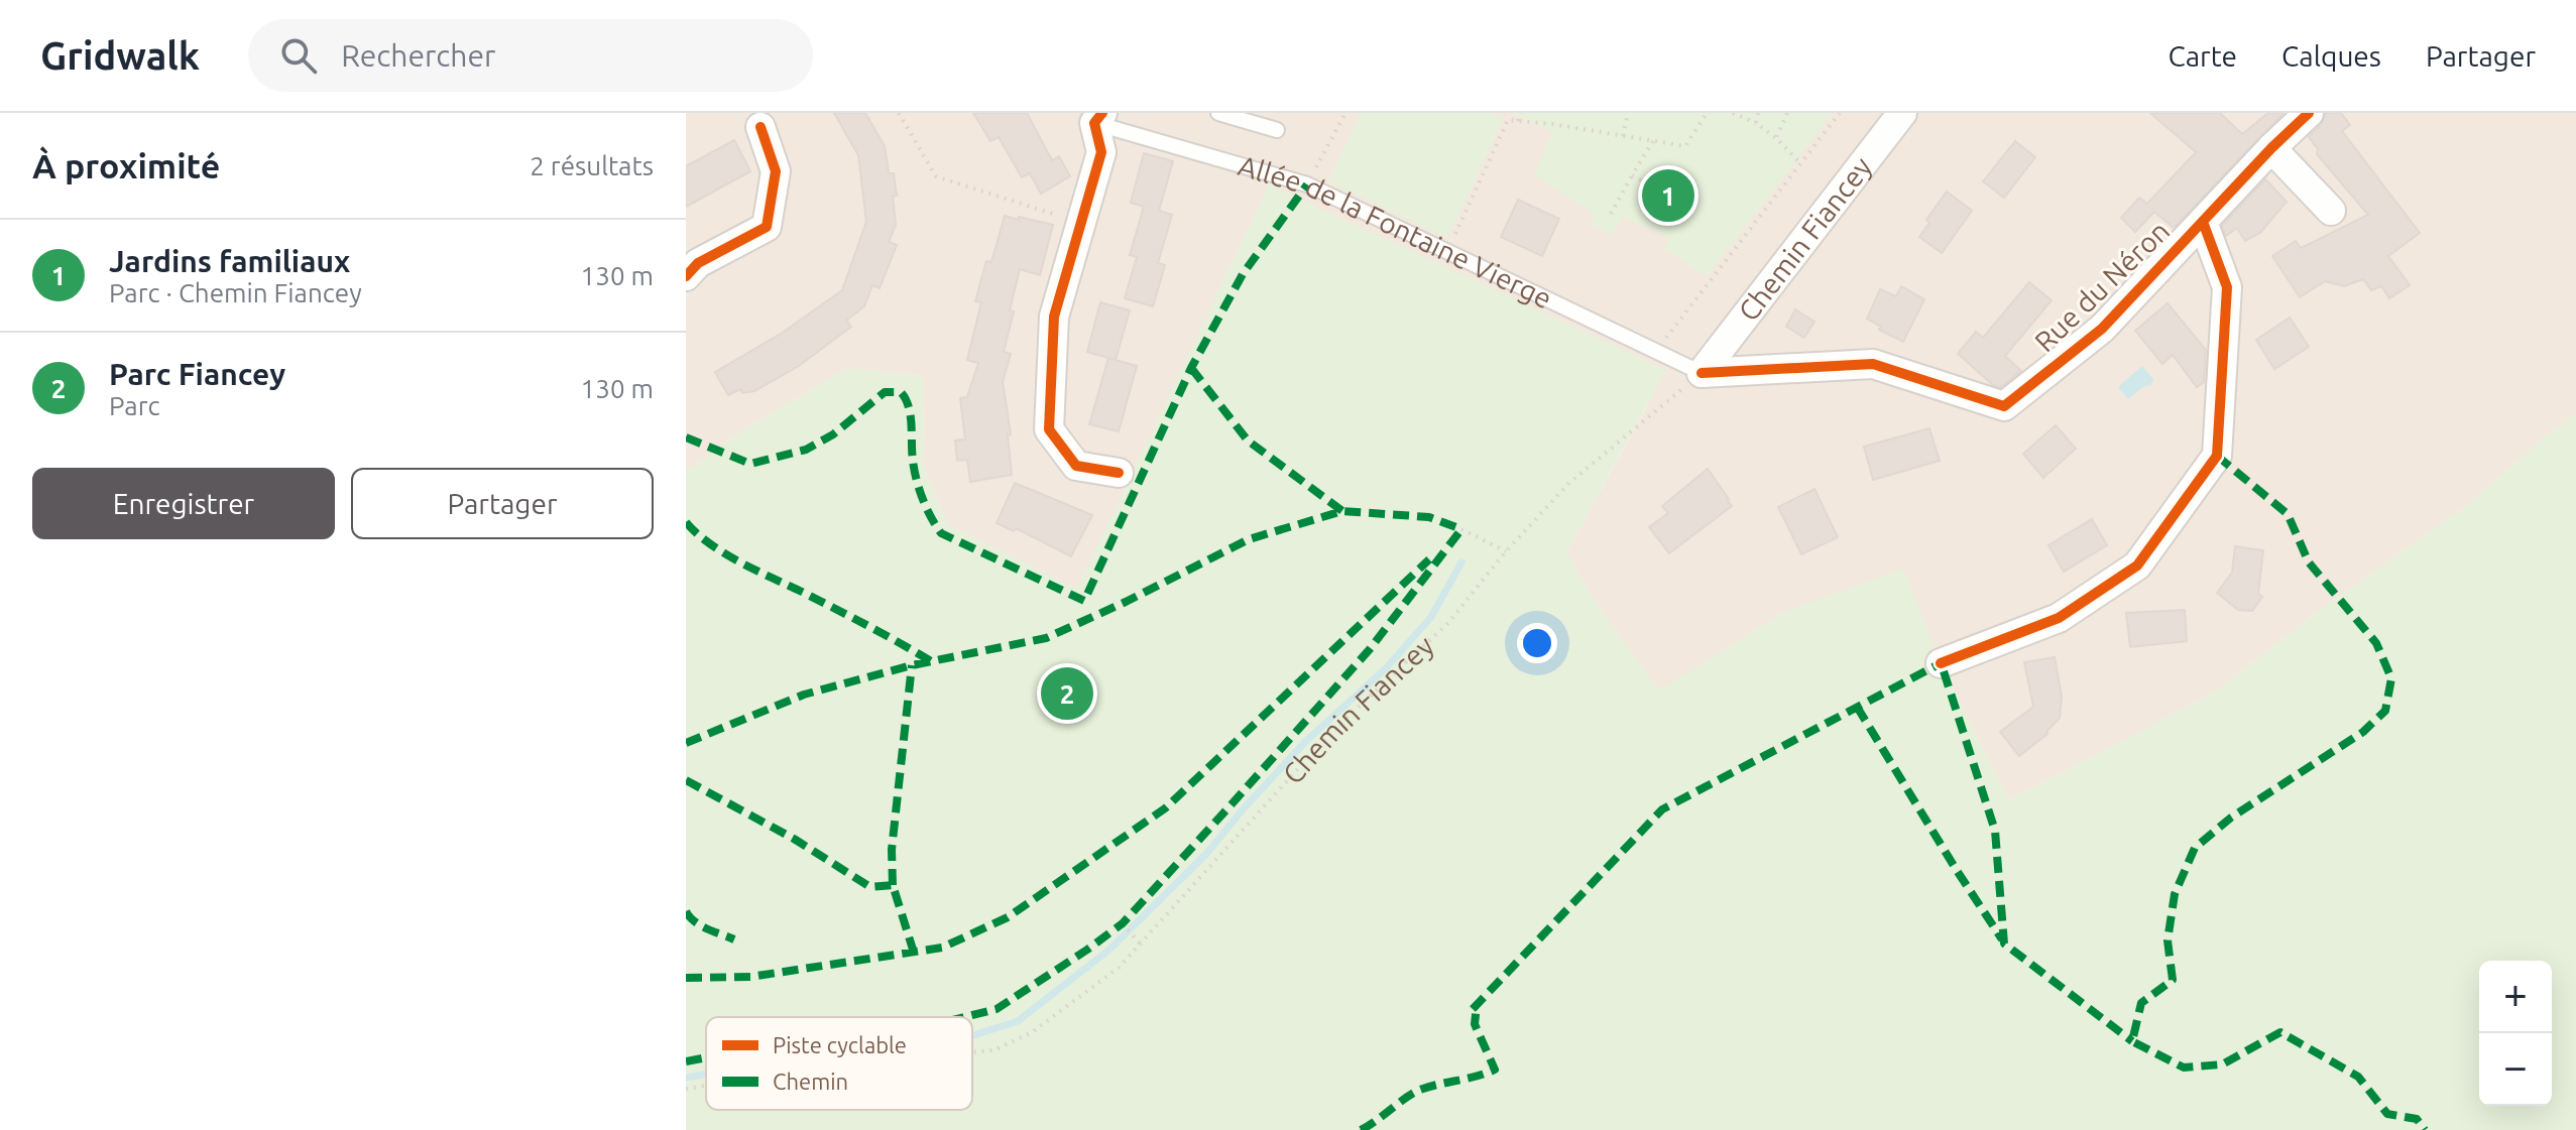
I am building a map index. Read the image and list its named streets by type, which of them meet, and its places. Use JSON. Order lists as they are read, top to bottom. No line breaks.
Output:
{"streets":{"street":["Chemin Fiancey","Rue du Néron"],"lane":["Allée de la Fontaine Vierge"]},"crossings":[["Allée de la Fontaine Vierge","Chemin Fiancey"],["Allée de la Fontaine Vierge","Rue du Néron"],["Chemin Fiancey","Rue du Néron"]],"legend":["Piste cyclable","Chemin"],"page":{"header":"Gridwalk","search":"Rechercher","nav":["Carte","Calques","Partager"],"heading":["À proximité","2 résultats"],"pins":["1","2"],"list":[{"mark":"1","name":"Jardins familiaux","note":"Parc · Chemin Fiancey","value":"130 m"},{"mark":"2","name":"Parc Fiancey","note":"Parc","value":"130 m"}],"buttons":["Enregistrer","Partager"],"map_buttons":["+","−"]}}
